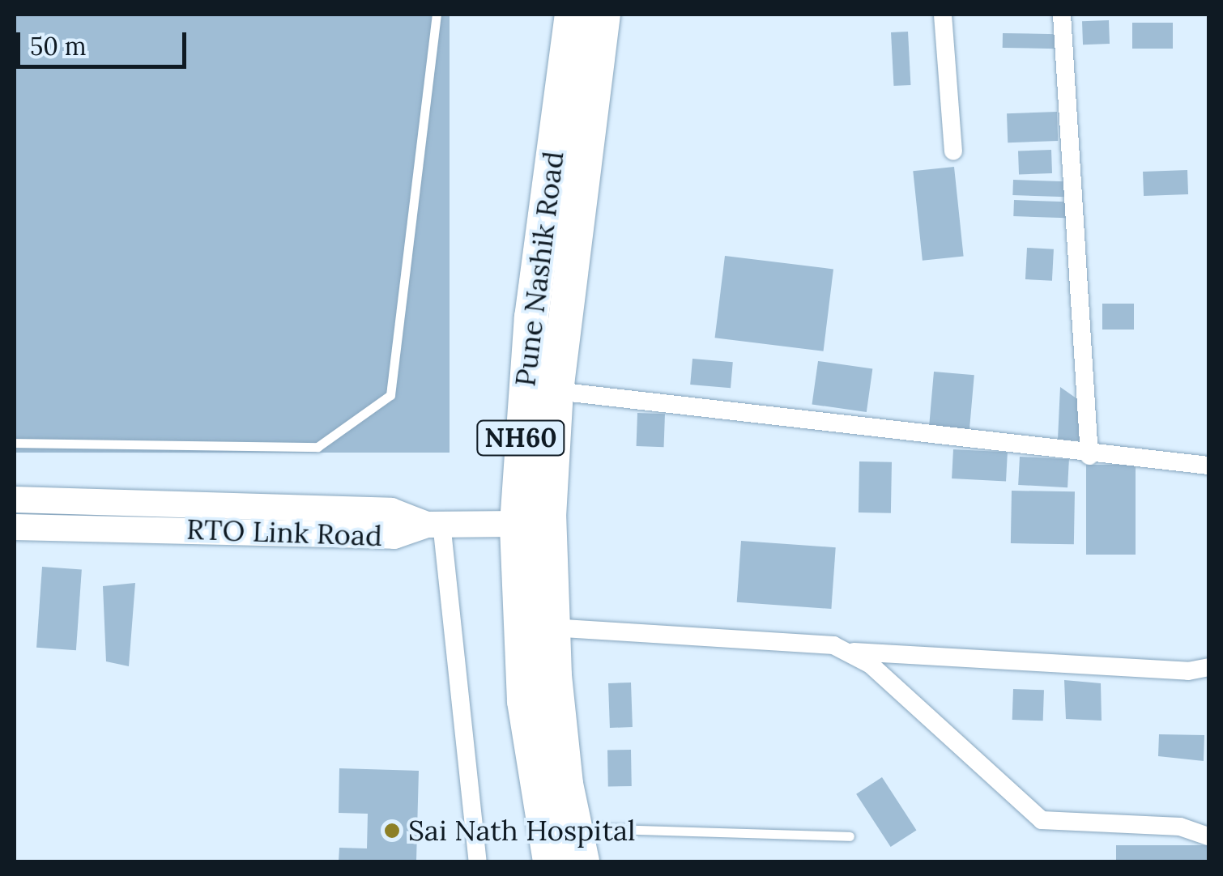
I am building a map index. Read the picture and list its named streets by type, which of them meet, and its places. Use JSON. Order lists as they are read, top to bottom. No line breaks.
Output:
{"streets":{"highway":["Pune Nashik Road","NH60"],"main road":["RTO Link Road"]},"places":["Sai Nath Hospital"],"scale_bar":"50 m"}
